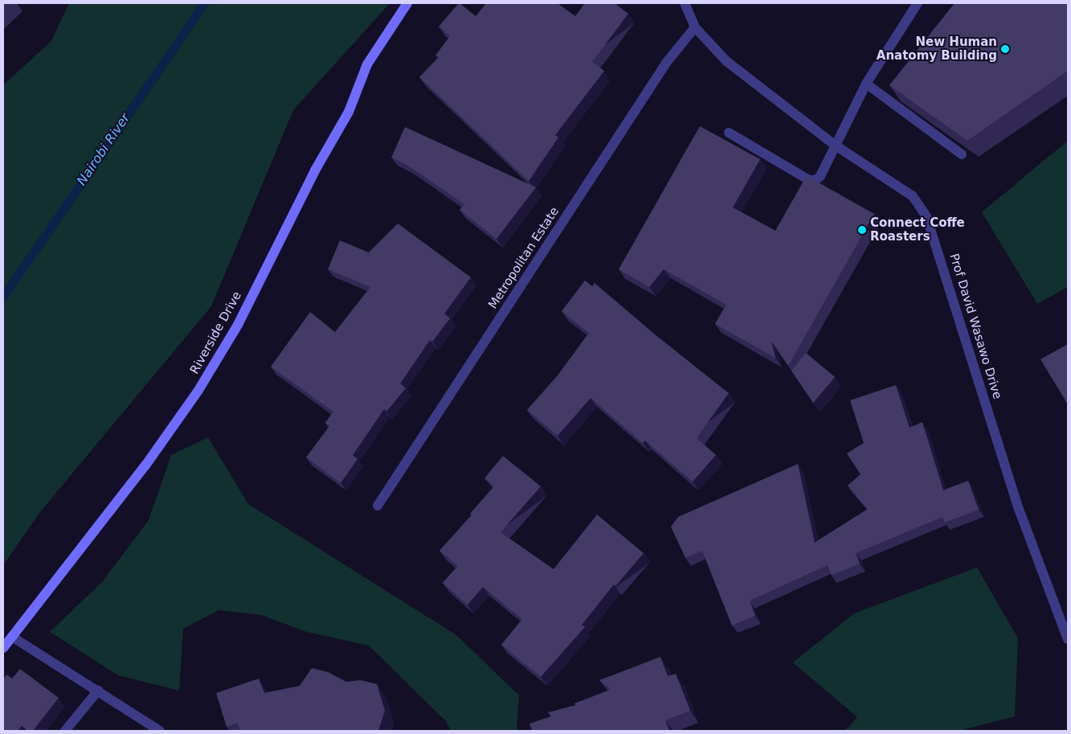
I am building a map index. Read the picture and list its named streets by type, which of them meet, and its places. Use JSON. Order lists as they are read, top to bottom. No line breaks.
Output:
{"streets":{"street":["Metropolitan Estate","Prof David Wasawo Drive","Riverside Drive"]},"crossings":[["Metropolitan Estate","Prof David Wasawo Drive"]],"water":["Nairobi River"],"places":["New Human Anatomy Building","Connect Coffe Roasters"]}
